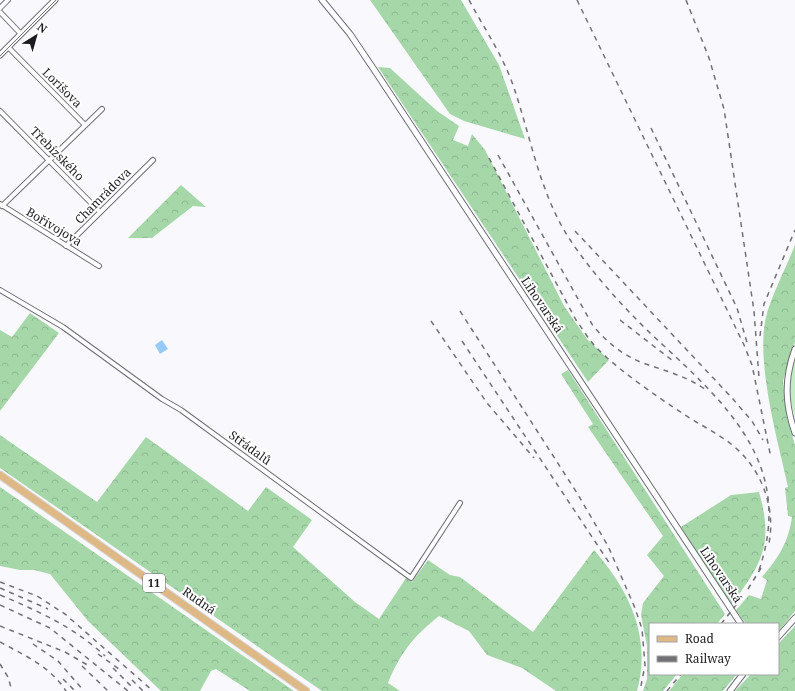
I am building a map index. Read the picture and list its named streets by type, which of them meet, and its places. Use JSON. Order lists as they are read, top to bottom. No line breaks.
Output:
{"streets":{"main road":["11","Rudná"],"street":["Lorišova","Třebízského","Chamrádova","Bořivojova","Lihovarská","Střádalů"]},"crossings":[["Třebízského","Chamrádova"],["Chamrádova","Bořivojova"]],"legend":["Road","Railway"],"north":"top right"}
